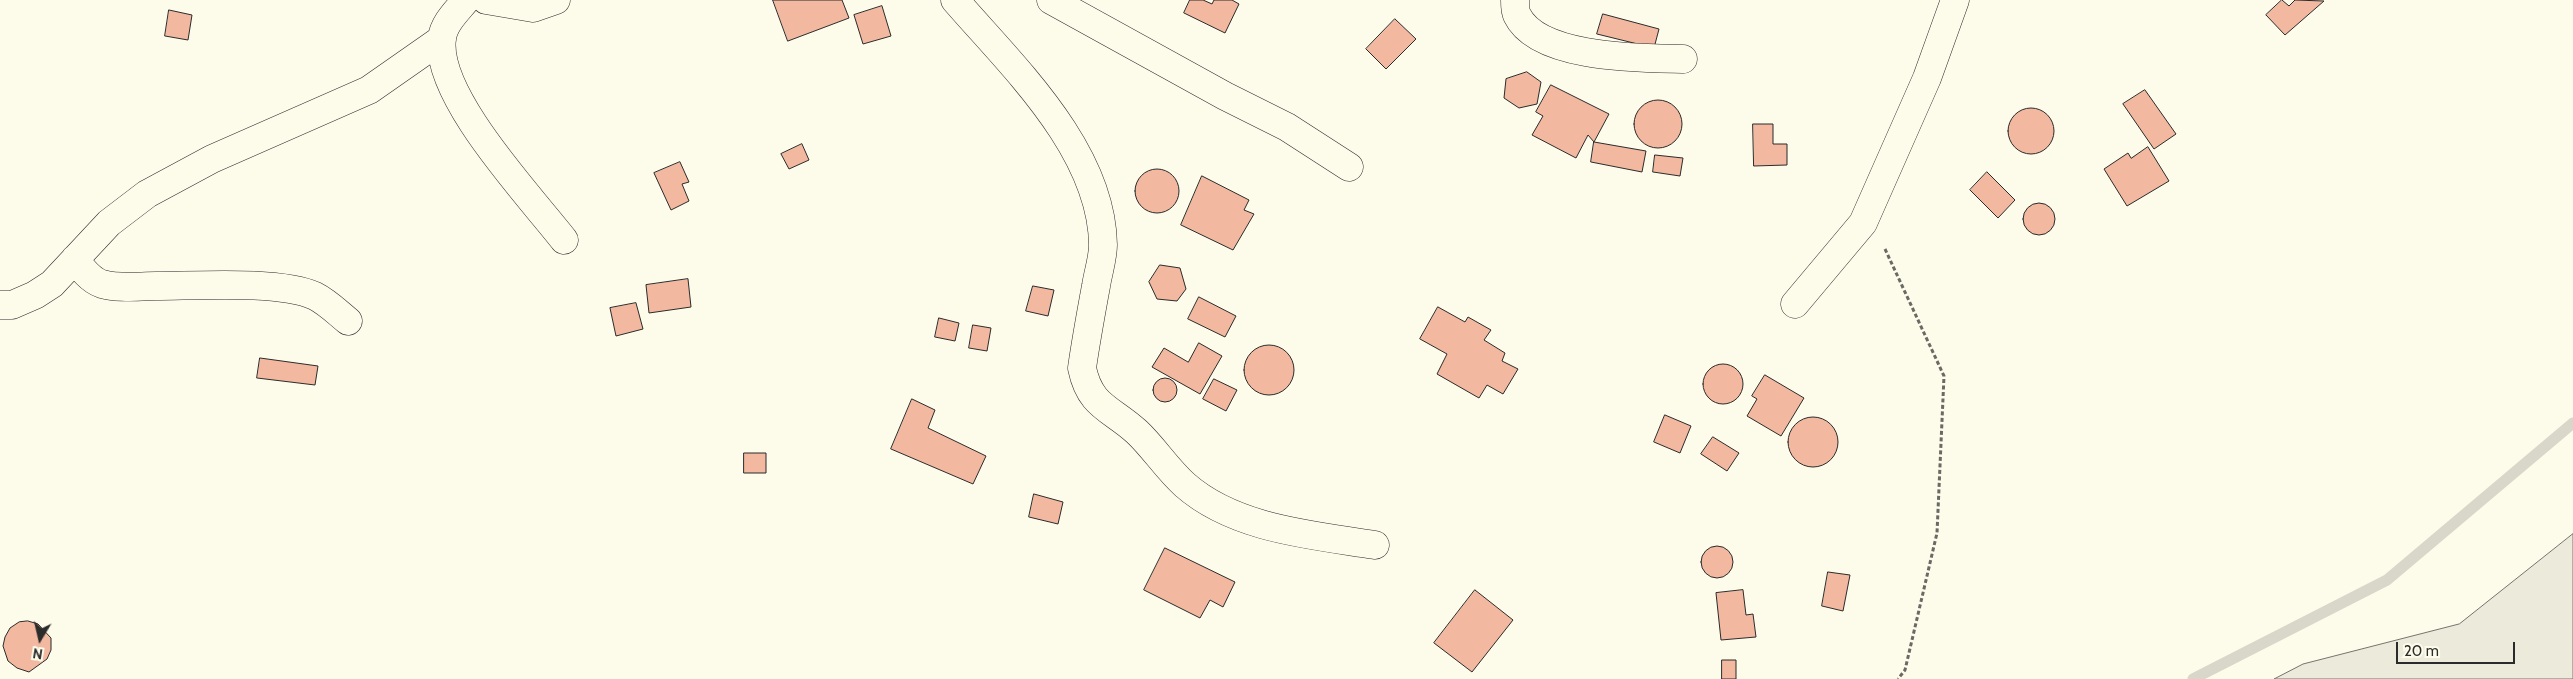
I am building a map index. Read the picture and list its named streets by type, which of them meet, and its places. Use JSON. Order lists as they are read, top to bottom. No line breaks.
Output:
{"scale_bar":"20 m","north":"bottom"}
